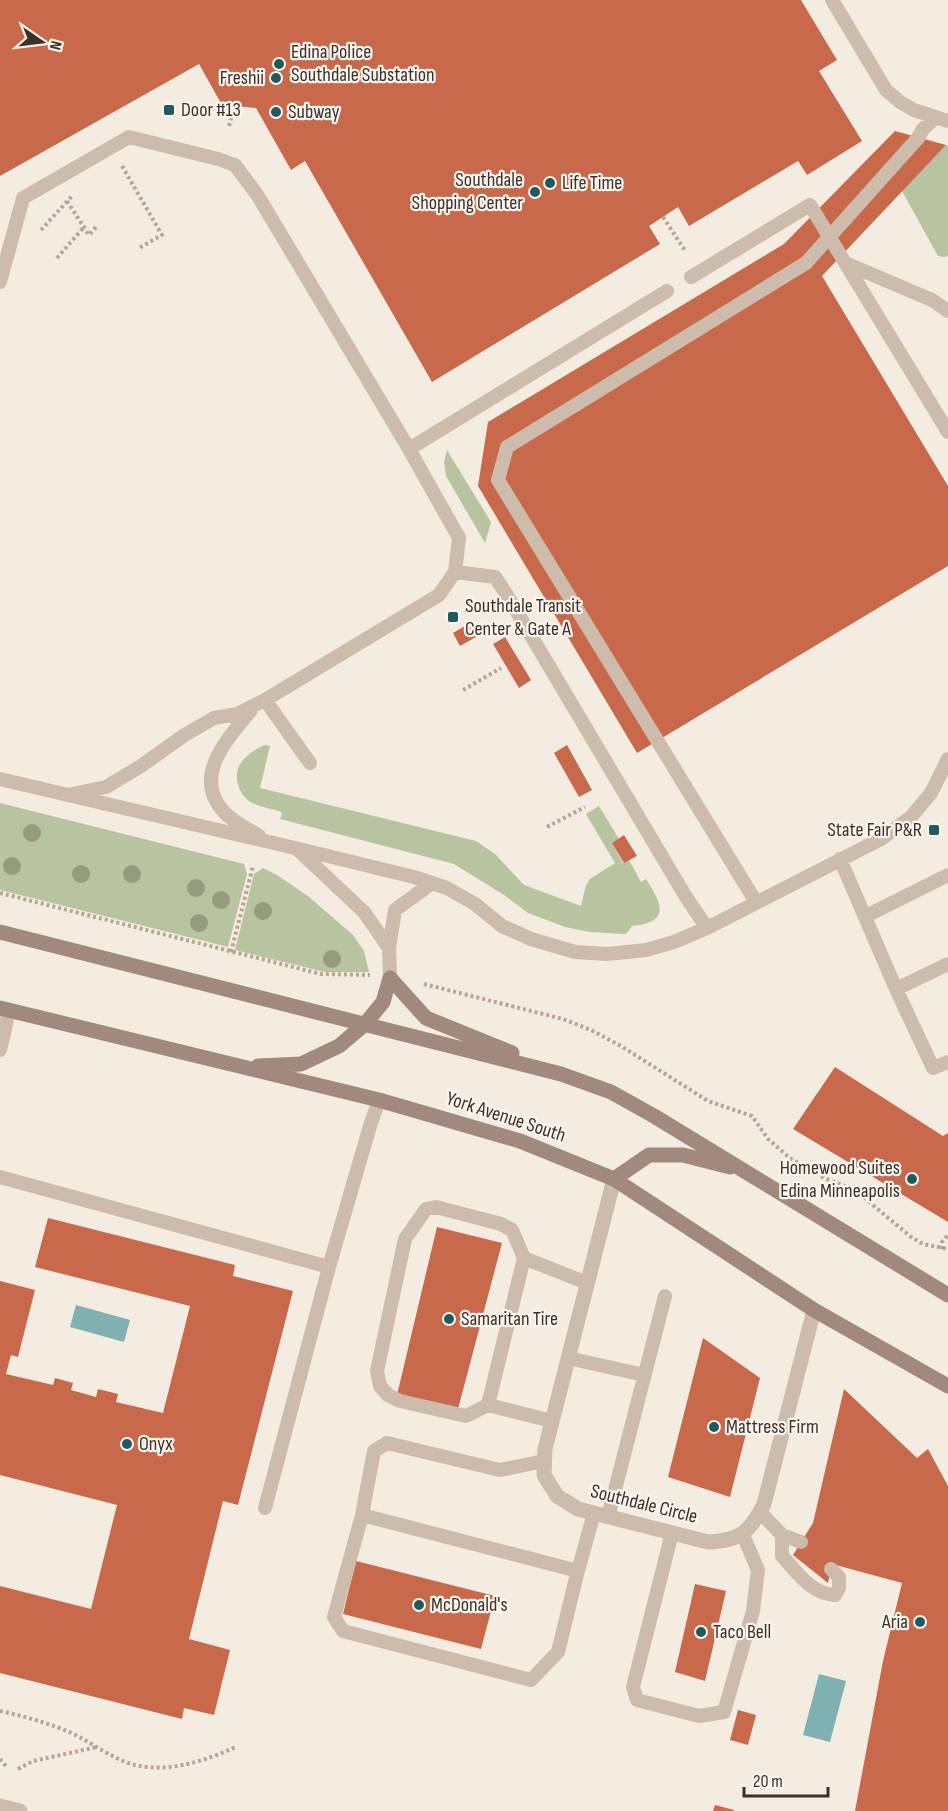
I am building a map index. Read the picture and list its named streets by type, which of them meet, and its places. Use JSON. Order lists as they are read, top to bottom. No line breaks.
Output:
{"streets":{"street":["York Avenue South","Southdale Circle"]},"crossings":[["York Avenue South","Southdale Circle"]],"places":{"other":["Edina Police Southdale Substation","Freshii","Subway","Life Time","Southdale Shopping Center","Homewood Suites Edina Minneapolis","Samaritan Tire","Mattress Firm","Onyx","McDonald's","Aria","Taco Bell"],"transit":["Door #13","Southdale Transit Center & Gate A","State Fair P&R"]},"scale_bar":"20 m","north":"right"}
